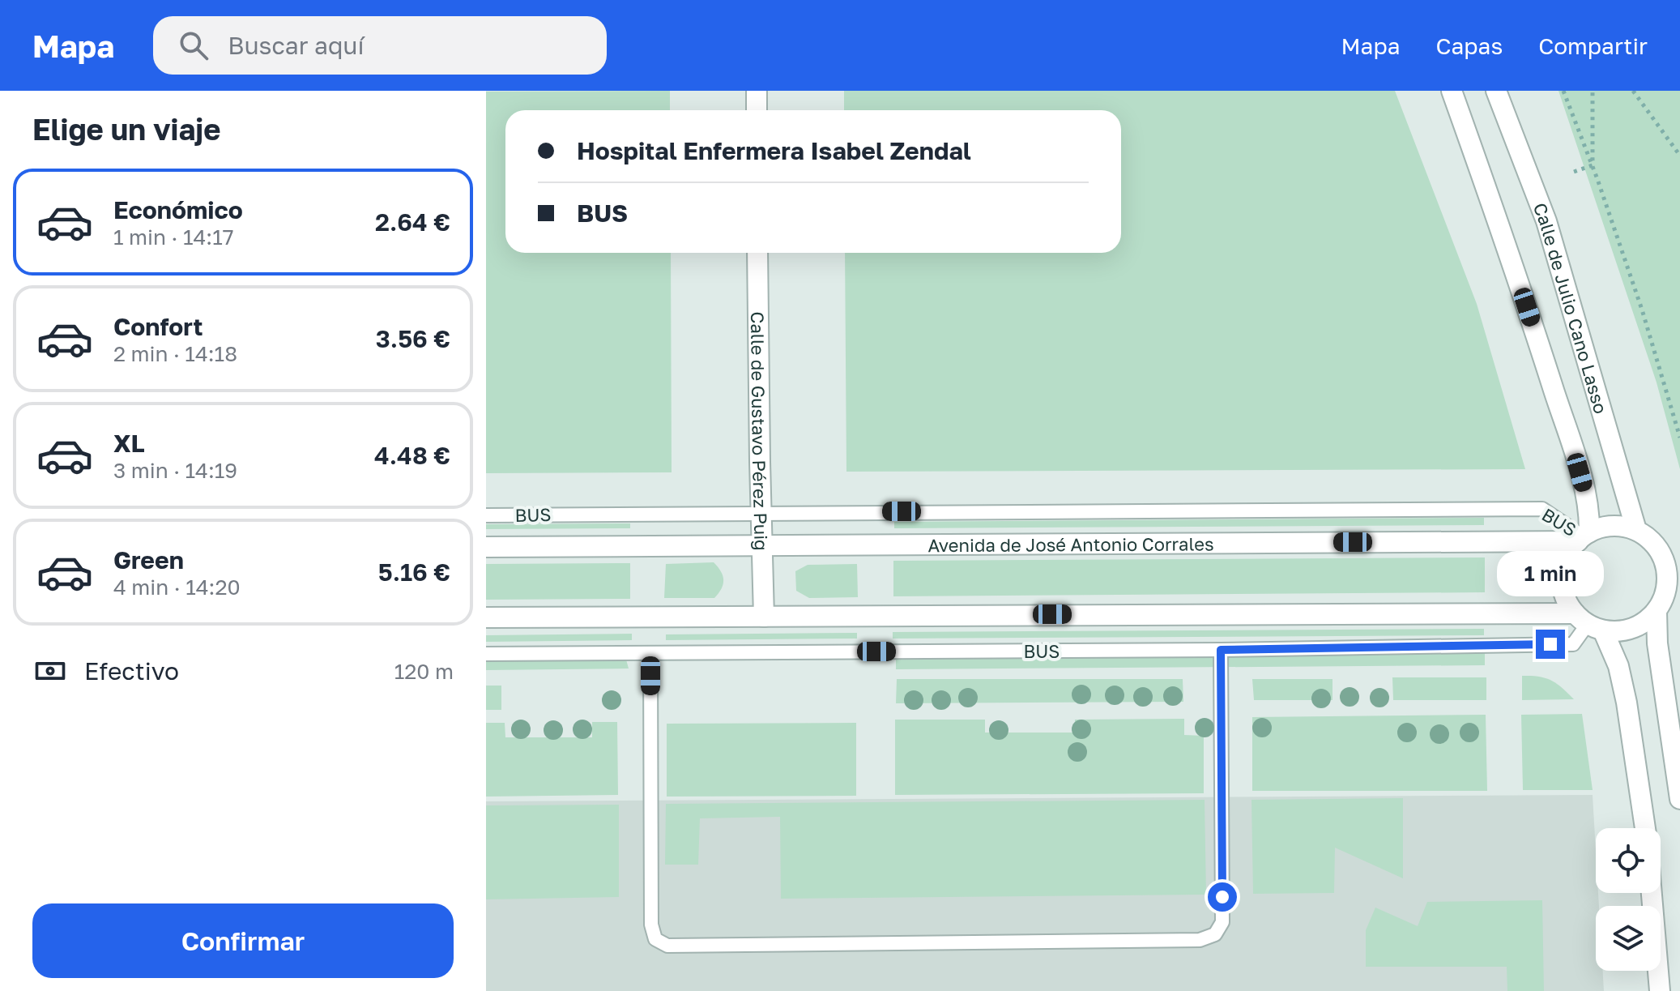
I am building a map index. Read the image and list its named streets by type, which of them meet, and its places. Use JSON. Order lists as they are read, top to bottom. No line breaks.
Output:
{"streets":{"street":["Calle de Julio Cano Lasso","Calle de Gustavo Pérez Puig","Avenida de José Antonio Corrales"],"lane":["BUS"]},"crossings":[["Calle de Julio Cano Lasso","BUS"],["Calle de Julio Cano Lasso","Avenida de José Antonio Corrales"],["Calle de Gustavo Pérez Puig","BUS"],["Calle de Gustavo Pérez Puig","Avenida de José Antonio Corrales"],["BUS","Avenida de José Antonio Corrales"]],"page":{"header":"Mapa","search":"Buscar aquí","nav":["Mapa","Capas","Compartir"],"heading":"Elige un viaje","banner":["Hospital Enfermera Isabel Zendal","BUS"],"list":[{"name":"Económico","note":"1 min · 14:17","value":"2.64 €"},{"name":"Confort","note":"2 min · 14:18","value":"3.56 €"},{"name":"XL","note":"3 min · 14:19","value":"4.48 €"},{"name":"Green","note":"4 min · 14:20","value":"5.16 €"}],"bubble":"1 min","pay":["Efectivo","120 m"],"buttons":"Confirmar"}}
